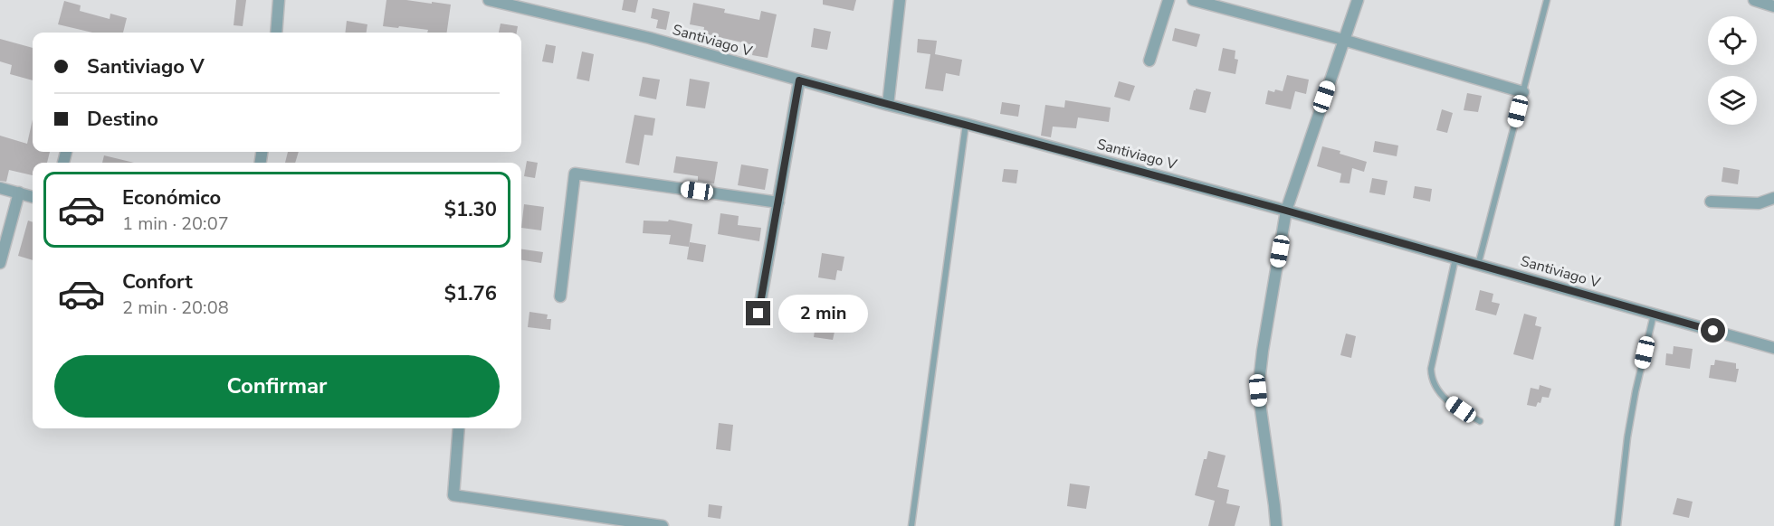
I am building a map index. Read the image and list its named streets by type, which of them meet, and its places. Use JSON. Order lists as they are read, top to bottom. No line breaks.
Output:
{"streets":{"street":["Santiviago V"]},"page":{"banner":["Santiviago V","Destino"],"list":[{"name":"Económico","note":"1 min · 20:07","value":"$1.30"},{"name":"Confort","note":"2 min · 20:08","value":"$1.76"}],"bubble":"2 min","buttons":"Confirmar"}}
